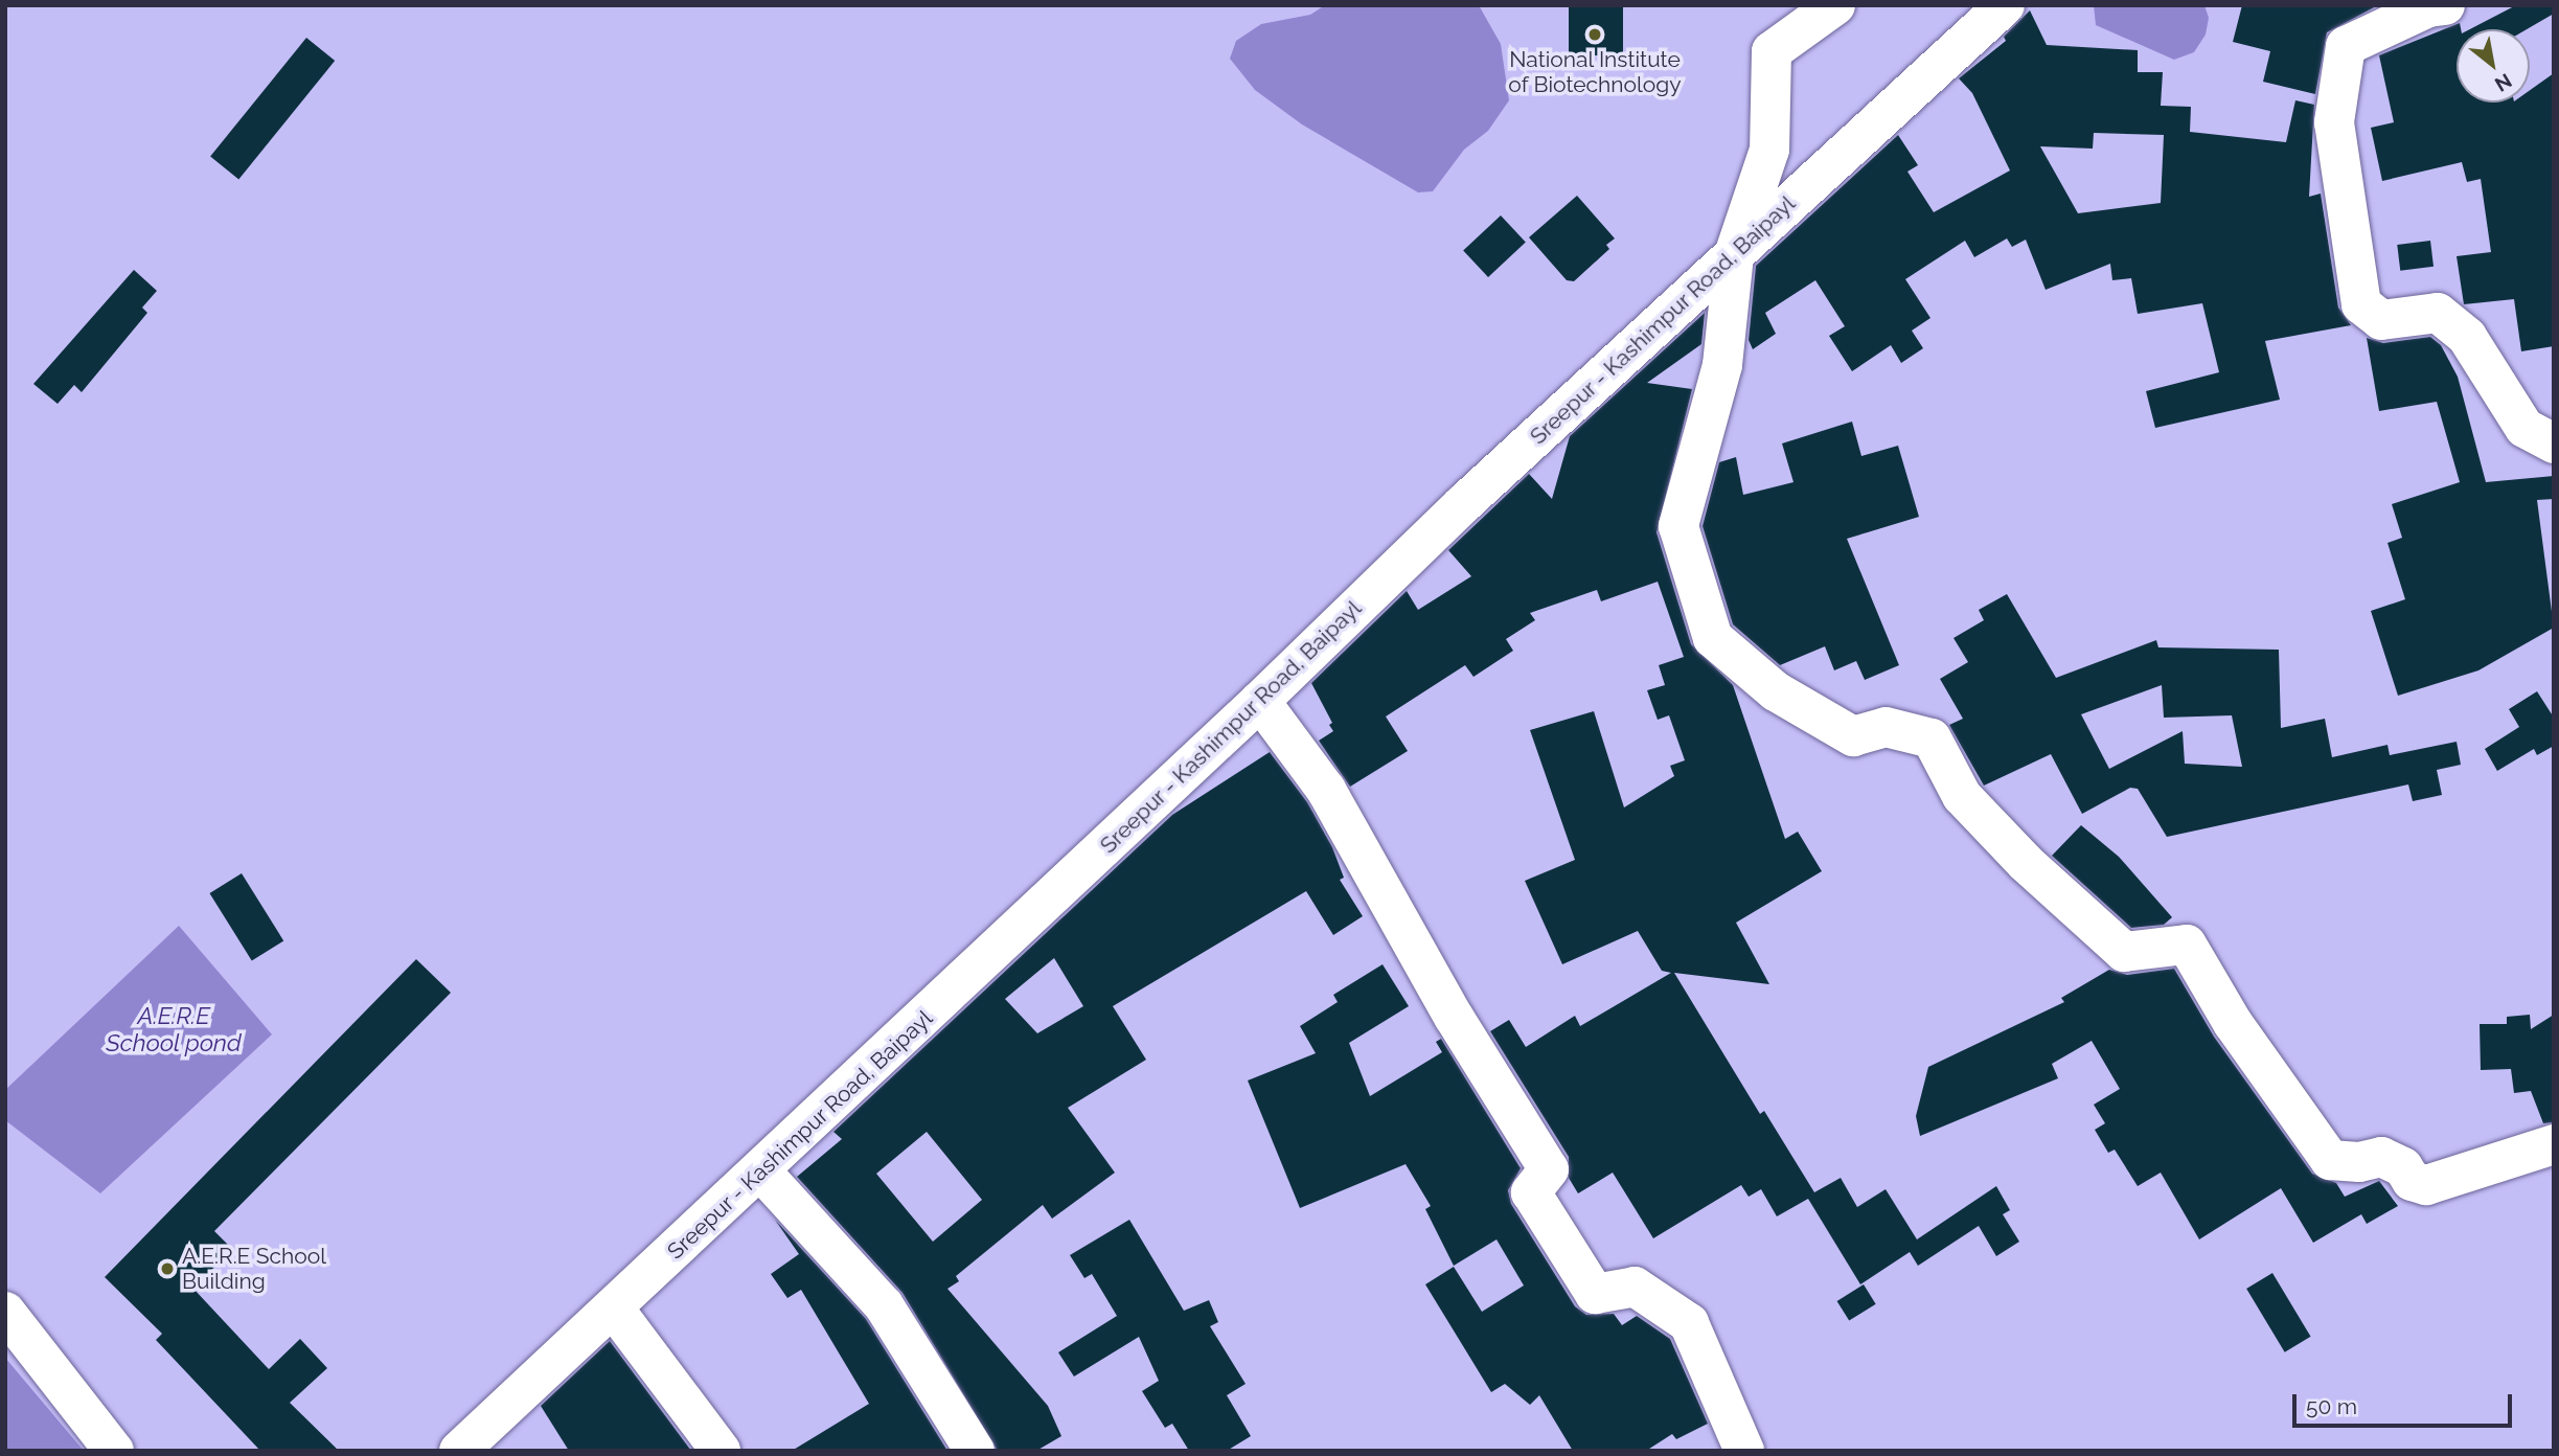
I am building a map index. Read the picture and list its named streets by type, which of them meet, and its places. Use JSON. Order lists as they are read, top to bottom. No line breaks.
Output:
{"streets":{"street":["Sreepur - Kashimpur Road, Baipayl"]},"water":["A.E.R.E School pond"],"places":["National Institute of Biotechnology","A.E.R.E School Building"],"scale_bar":"50 m","north":"bottom right"}
